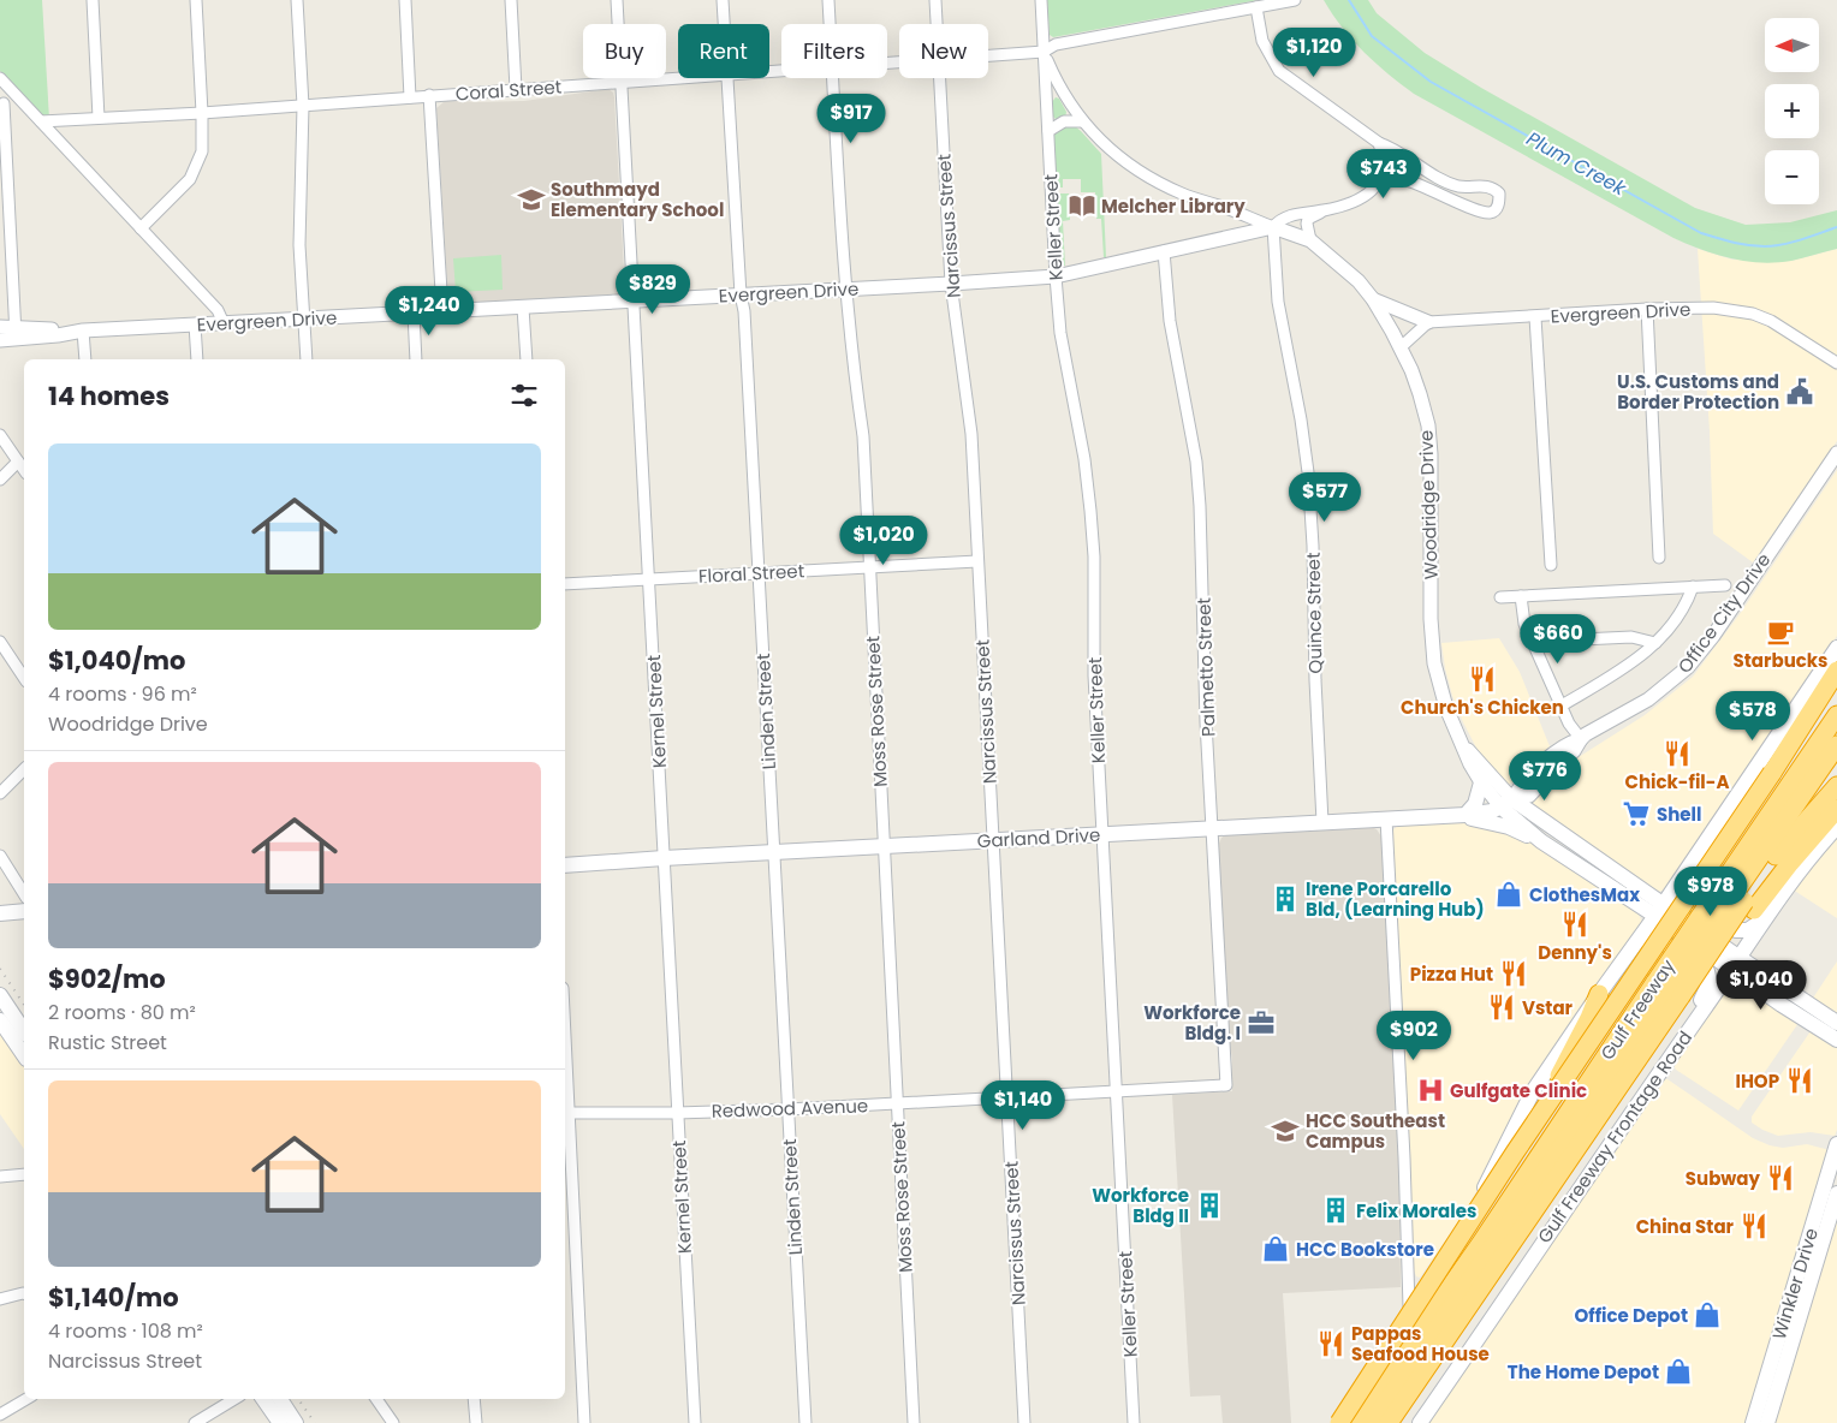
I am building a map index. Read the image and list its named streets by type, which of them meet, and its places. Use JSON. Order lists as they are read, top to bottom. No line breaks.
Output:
{"streets":{"highway":["Gulf Freeway"],"main road":["Woodridge Drive","Garland Drive","Gulf Freeway Frontage Road","Winkler Drive"],"street":["Coral Street","Narcissus Street","Keller Street","Evergreen Drive","Floral Street","Quince Street","Office City Drive","Palmetto Street","Kernel Street","Linden Street","Moss Rose Street","Redwood Avenue"]},"crossings":[["Coral Street","Keller Street"],["Coral Street","Woodridge Drive"],["Coral Street","Kernel Street"],["Narcissus Street","Evergreen Drive"],["Narcissus Street","Floral Street"],["Narcissus Street","Garland Drive"],["Narcissus Street","Redwood Avenue"],["Keller Street","Evergreen Drive"],["Keller Street","Woodridge Drive"],["Keller Street","Garland Drive"],["Keller Street","Redwood Avenue"],["Evergreen Drive","Woodridge Drive"],["Evergreen Drive","Quince Street"],["Evergreen Drive","Palmetto Street"],["Evergreen Drive","Kernel Street"],["Evergreen Drive","Linden Street"],["Evergreen Drive","Moss Rose Street"],["Woodridge Drive","Quince Street"],["Woodridge Drive","Office City Drive"],["Woodridge Drive","Garland Drive"],["Woodridge Drive","Gulf Freeway Frontage Road"],["Floral Street","Kernel Street"],["Floral Street","Linden Street"],["Floral Street","Moss Rose Street"],["Quince Street","Garland Drive"],["Office City Drive","Garland Drive"],["Palmetto Street","Garland Drive"],["Palmetto Street","Redwood Avenue"],["Kernel Street","Garland Drive"],["Kernel Street","Redwood Avenue"],["Linden Street","Garland Drive"],["Linden Street","Redwood Avenue"],["Moss Rose Street","Garland Drive"],["Moss Rose Street","Redwood Avenue"],["Gulf Freeway","Gulf Freeway Frontage Road"]],"water":["Plum Creek"],"places":{"school or university":["Southmayd Elementary School","HCC Southeast Campus"],"library":["Melcher Library"],"public building":["U.S. Customs and Border Protection"],"cafe":["Starbucks"],"restaurant":["Church's Chicken","Chick-fil-A","Denny's","Pizza Hut","Vstar","IHOP","Subway","China Star","Pappas Seafood House"],"supermarket":["Shell"],"shop":["ClothesMax","HCC Bookstore","Office Depot","The Home Depot"],"building":["Irene Porcarello Bld, (Learning Hub)","Workforce Bldg II","Felix Morales"],"office":["Workforce Bldg. I"],"hospital":["Gulfgate Clinic"]},"north":"left","page":{"map_buttons":["+","−"],"chip":["Buy","Rent","Filters","New"],"price":["$1,120","$917","$743","$829","$1,240","$577","$1,020","$660","$578","$776","$978","$1,040","$902","$1,140"],"heading":"14 homes","list":[{"name":"$1,040/mo","note":"4 rooms · 96 m² · Woodridge Drive"},{"name":"$902/mo","note":"2 rooms · 80 m² · Rustic Street"},{"name":"$1,140/mo","note":"4 rooms · 108 m² · Narcissus Street"}]}}
